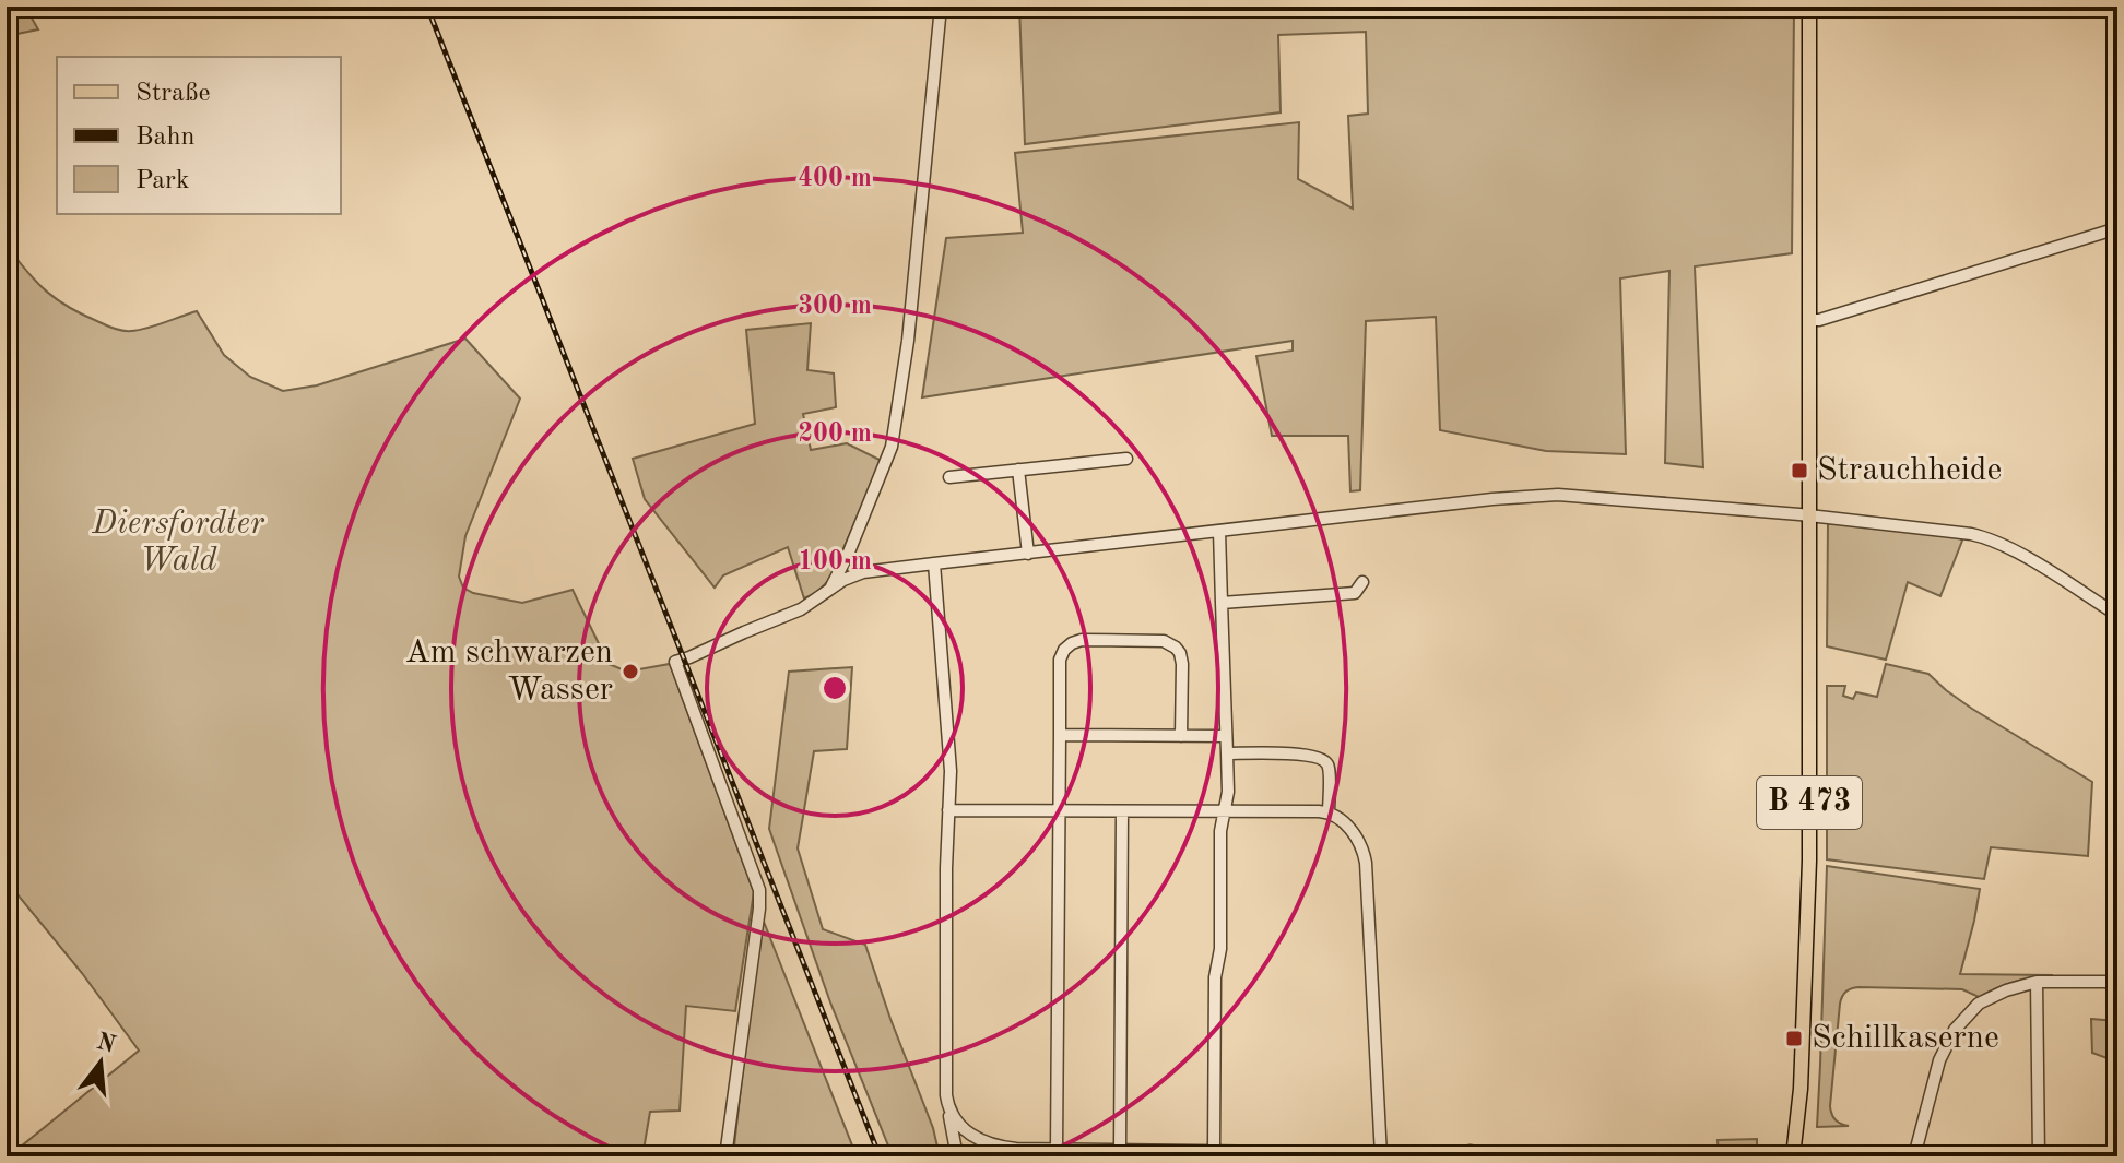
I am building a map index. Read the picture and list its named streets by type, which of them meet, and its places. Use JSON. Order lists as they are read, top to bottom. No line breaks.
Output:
{"streets":{"main road":["B 473"]},"parks":["Diersfordter Wald"],"places":{"transit":["Strauchheide","Schillkaserne"],"other":["Am schwarzen Wasser"]},"legend":["Straße","Bahn","Park"],"north":"top","rings":["400 m","300 m","200 m","100 m"]}
